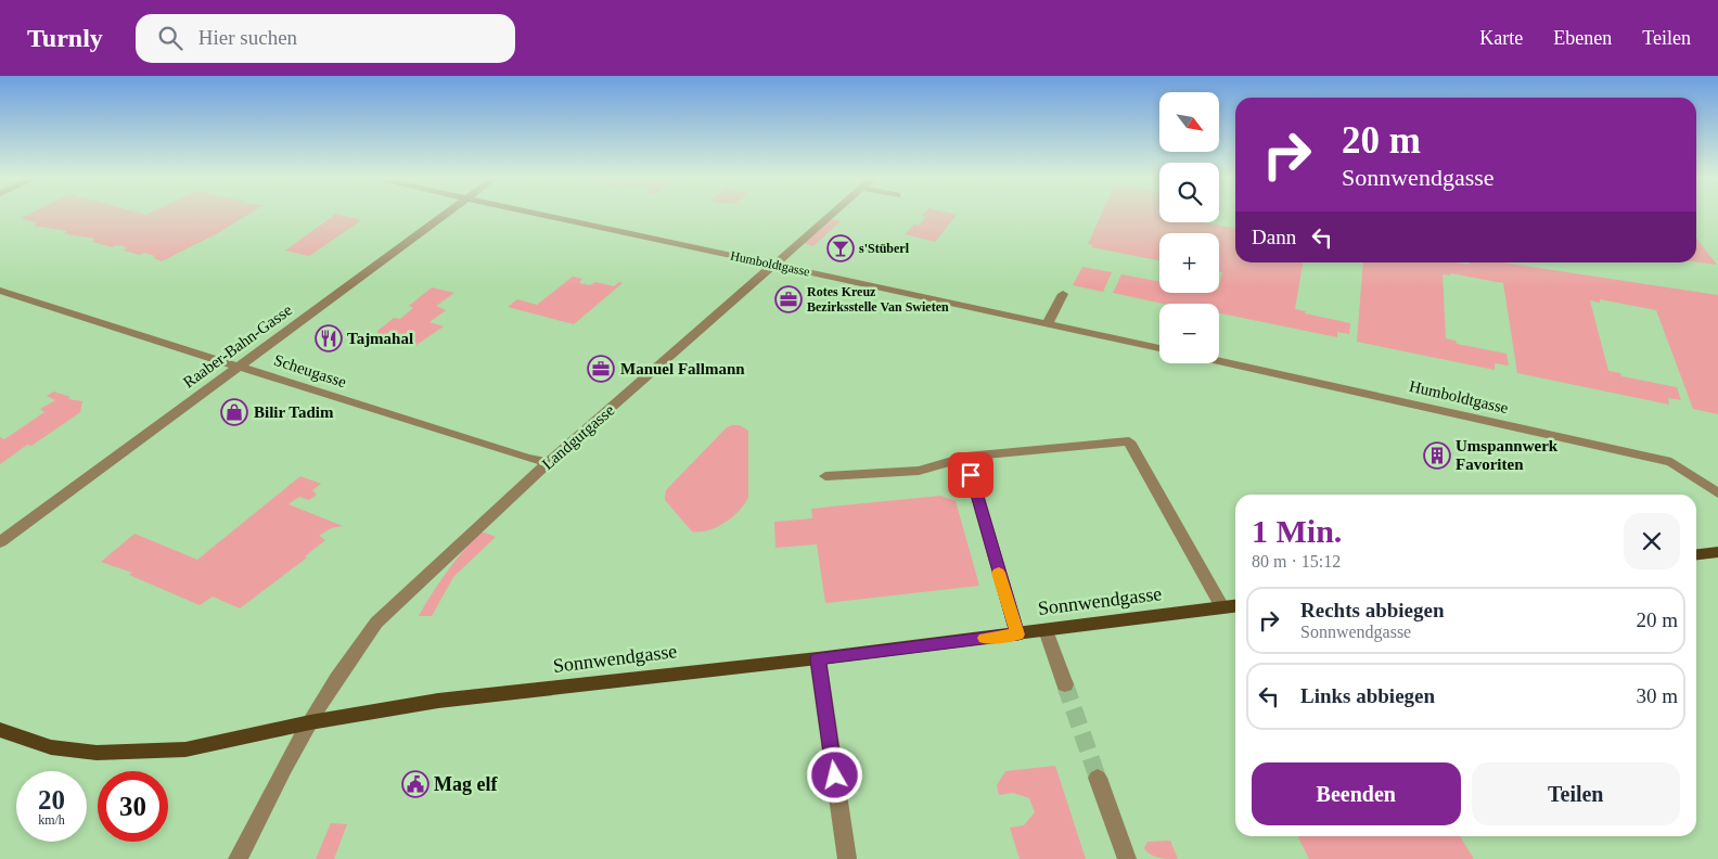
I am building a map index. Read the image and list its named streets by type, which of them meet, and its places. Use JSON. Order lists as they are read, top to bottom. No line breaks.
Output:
{"streets":{"main road":["Sonnwendgasse"],"street":["Humboldtgasse","Raaber-Bahn-Gasse","Scheugasse","Landgutgasse"]},"crossings":[["Humboldtgasse","Landgutgasse"],["Raaber-Bahn-Gasse","Scheugasse"],["Scheugasse","Landgutgasse"],["Landgutgasse","Sonnwendgasse"]],"places":{"bar":["s'Stüberl"],"office":["Rotes Kreuz Bezirksstelle Van Swieten","Manuel Fallmann"],"restaurant":["Tajmahal"],"shop":["Bilir Tadim"],"building":["Umspannwerk Favoriten"],"public building":["Mag elf"]},"north":"bottom right","page":{"header":"Turnly","search":"Hier suchen","nav":["Karte","Ebenen","Teilen"],"map_buttons":["+","−"],"turn":["20 m","Sonnwendgasse"],"then":"Dann","heading":["1 Min.","80 m · 15:12"],"list":[{"name":"Rechts abbiegen","note":"Sonnwendgasse","value":"20 m"},{"name":"Links abbiegen","value":"30 m"}],"buttons":["Beenden","Teilen"],"speed":"20 km/h","limit":"30"}}
